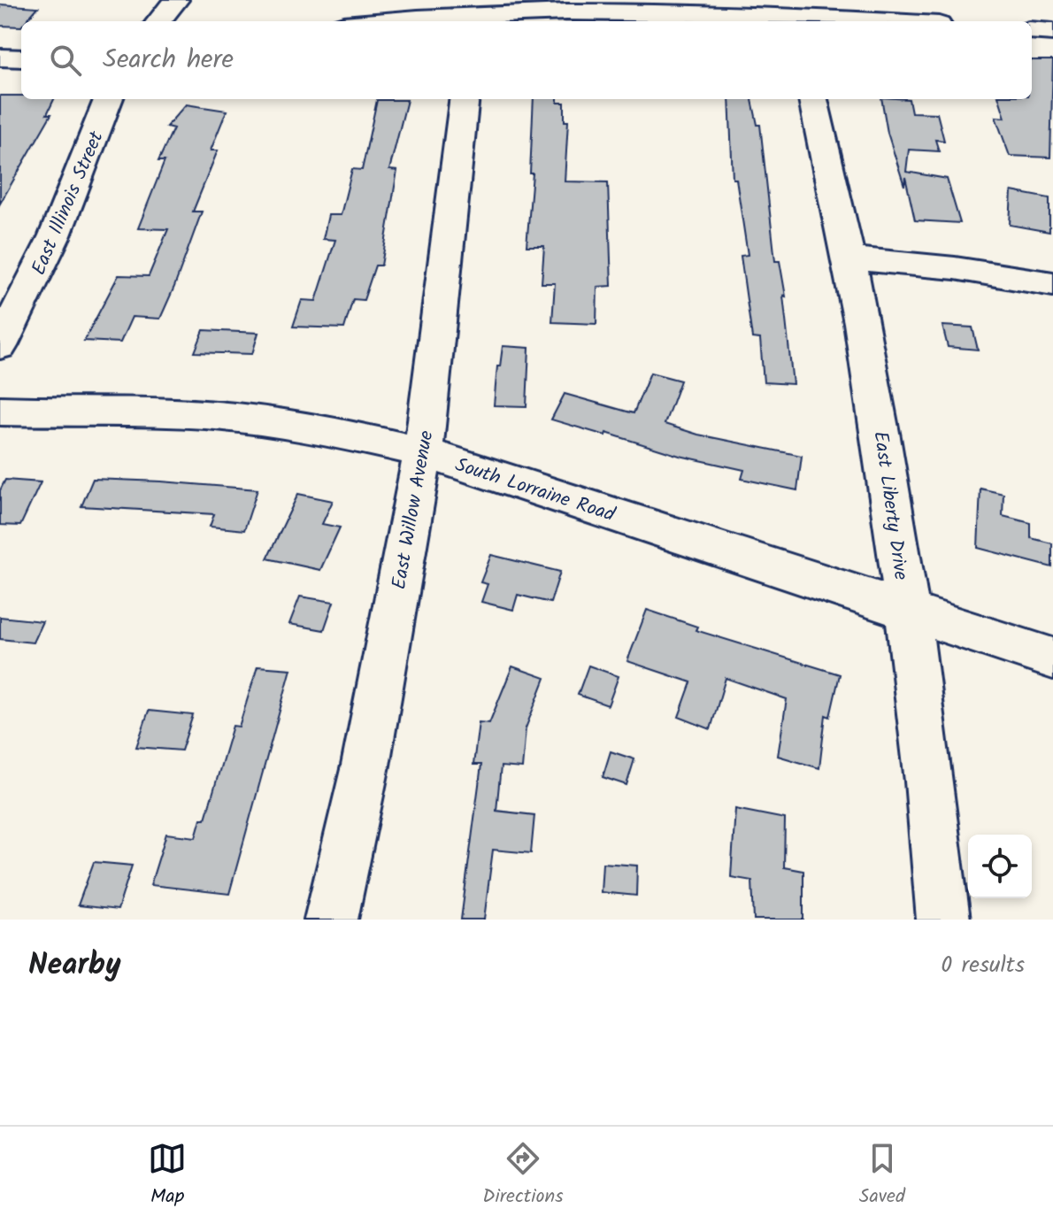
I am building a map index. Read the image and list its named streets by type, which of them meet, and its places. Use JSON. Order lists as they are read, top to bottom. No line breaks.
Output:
{"streets":{"street":["East Illinois Street","South Lorraine Road","East Liberty Drive","East Willow Avenue"]},"crossings":[["South Lorraine Road","East Liberty Drive"],["South Lorraine Road","East Willow Avenue"]],"page":{"search":"Search here","heading":["Nearby","0 results"],"nav":["Map","Directions","Saved"]}}
